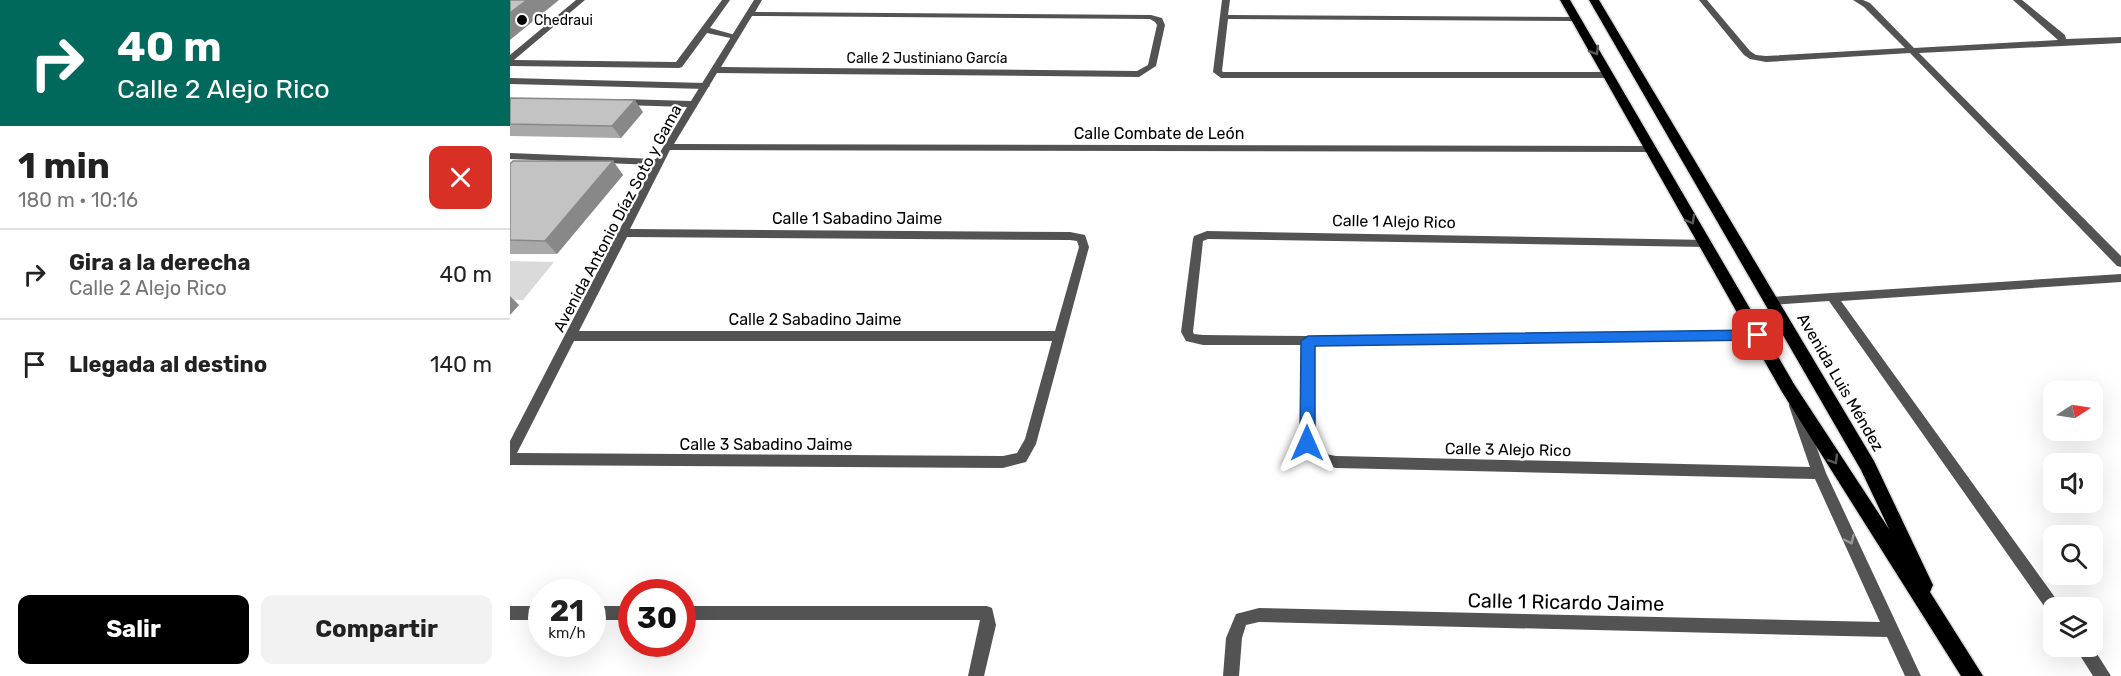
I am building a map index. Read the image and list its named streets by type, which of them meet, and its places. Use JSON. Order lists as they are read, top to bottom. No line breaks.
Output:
{"streets":{"main road":["Avenida Luis Méndez"],"street":["Calle 2 Justiniano García","Calle Combate de León","Avenida Antonio Díaz Soto y Gama","Calle 1 Sabadino Jaime","Calle 1 Alejo Rico","Calle 2 Sabadino Jaime","Calle 3 Sabadino Jaime","Calle 3 Alejo Rico","Calle 1 Ricardo Jaime"]},"crossings":[["Calle 2 Justiniano García","Avenida Antonio Díaz Soto y Gama"],["Calle Combate de León","Avenida Antonio Díaz Soto y Gama"],["Calle Combate de León","Avenida Luis Méndez"],["Avenida Antonio Díaz Soto y Gama","Calle 1 Sabadino Jaime"],["Avenida Antonio Díaz Soto y Gama","Calle 2 Sabadino Jaime"],["Avenida Antonio Díaz Soto y Gama","Calle 3 Sabadino Jaime"],["Calle 1 Sabadino Jaime","Calle 2 Sabadino Jaime"],["Calle 1 Sabadino Jaime","Calle 3 Sabadino Jaime"],["Calle 1 Alejo Rico","Avenida Luis Méndez"],["Calle 1 Alejo Rico","Calle 3 Alejo Rico"],["Calle 2 Sabadino Jaime","Calle 3 Sabadino Jaime"],["Avenida Luis Méndez","Calle 3 Alejo Rico"],["Avenida Luis Méndez","Calle 1 Ricardo Jaime"]],"places":["Chedraui"],"north":"right","page":{"turn":["40 m","Calle 2 Alejo Rico"],"heading":["1 min","180 m · 10:16"],"list":[{"name":"Gira a la derecha","note":"Calle 2 Alejo Rico","value":"40 m"},{"name":"Llegada al destino","value":"140 m"}],"speed":"21 km/h","limit":"30","buttons":["Salir","Compartir"]}}
